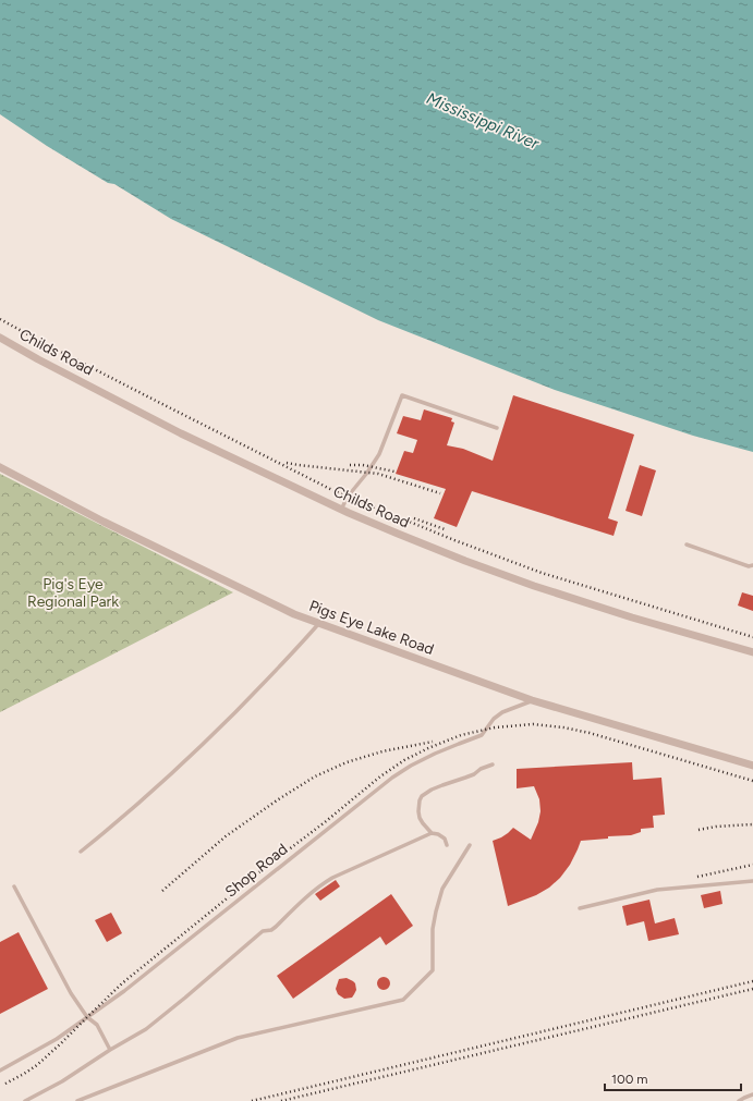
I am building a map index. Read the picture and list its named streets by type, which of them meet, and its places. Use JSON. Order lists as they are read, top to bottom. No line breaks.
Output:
{"streets":{"street":["Childs Road","Pigs Eye Lake Road"],"lane":["Shop Road"]},"crossings":[["Pigs Eye Lake Road","Shop Road"]],"water":["Mississippi River"],"parks":["Pig's Eye Regional Park"],"scale_bar":"100 m"}
